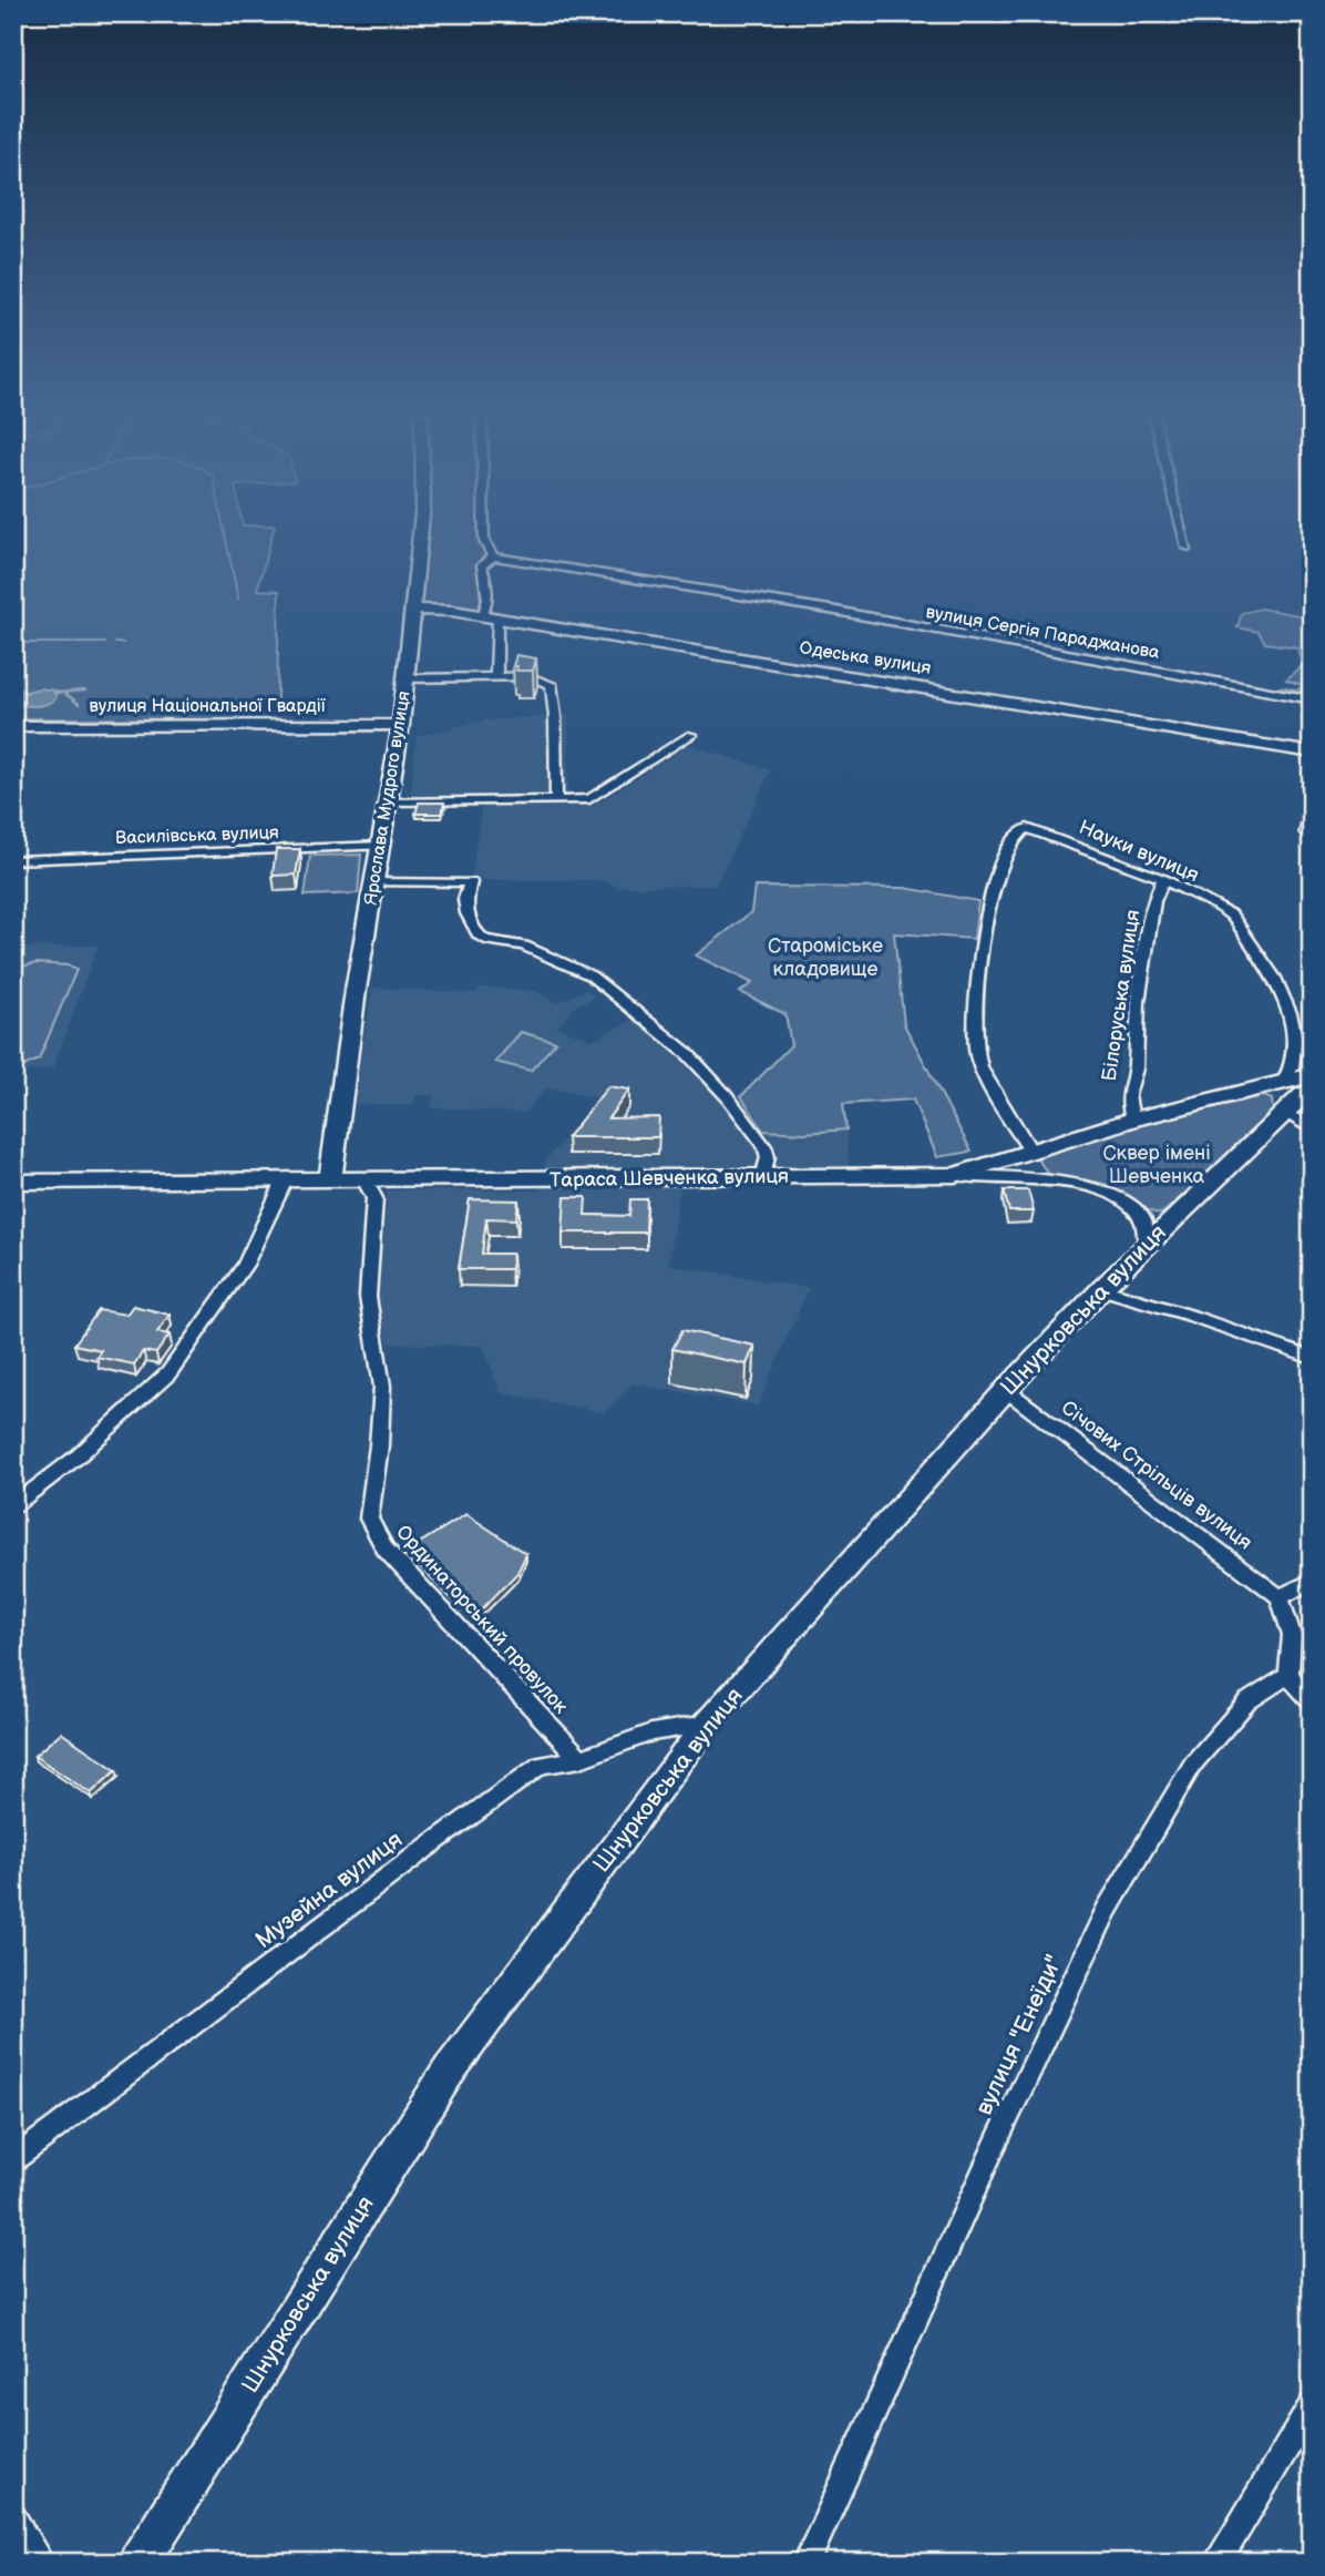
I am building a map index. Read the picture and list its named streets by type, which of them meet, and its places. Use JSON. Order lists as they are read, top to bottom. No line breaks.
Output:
{"streets":{"street":["вулиця Сергія Параджанова","Одеська вулиця","вулиця Національної Гвардії","Ярослава Мудрого вулиця","Василівська вулиця","Науки вулиця","Білоруська вулиця","Тараса Шевченка вулиця","Шнурковська вулиця","Січових Стрільців вулиця","Ординаторський провулок","Музейна вулиця","вулиця \"Енеїди\""]},"crossings":[["Одеська вулиця","Ярослава Мудрого вулиця"],["вулиця Національної Гвардії","Ярослава Мудрого вулиця"],["Ярослава Мудрого вулиця","Василівська вулиця"],["Ярослава Мудрого вулиця","Тараса Шевченка вулиця"],["Науки вулиця","Білоруська вулиця"],["Науки вулиця","Тараса Шевченка вулиця"],["Науки вулиця","Шнурковська вулиця"],["Білоруська вулиця","Тараса Шевченка вулиця"],["Тараса Шевченка вулиця","Шнурковська вулиця"],["Тараса Шевченка вулиця","Ординаторський провулок"],["Шнурковська вулиця","Січових Стрільців вулиця"],["Шнурковська вулиця","Музейна вулиця"],["Ординаторський провулок","Музейна вулиця"]],"parks":["Староміське кладовище","Сквер імені Шевченка"]}
